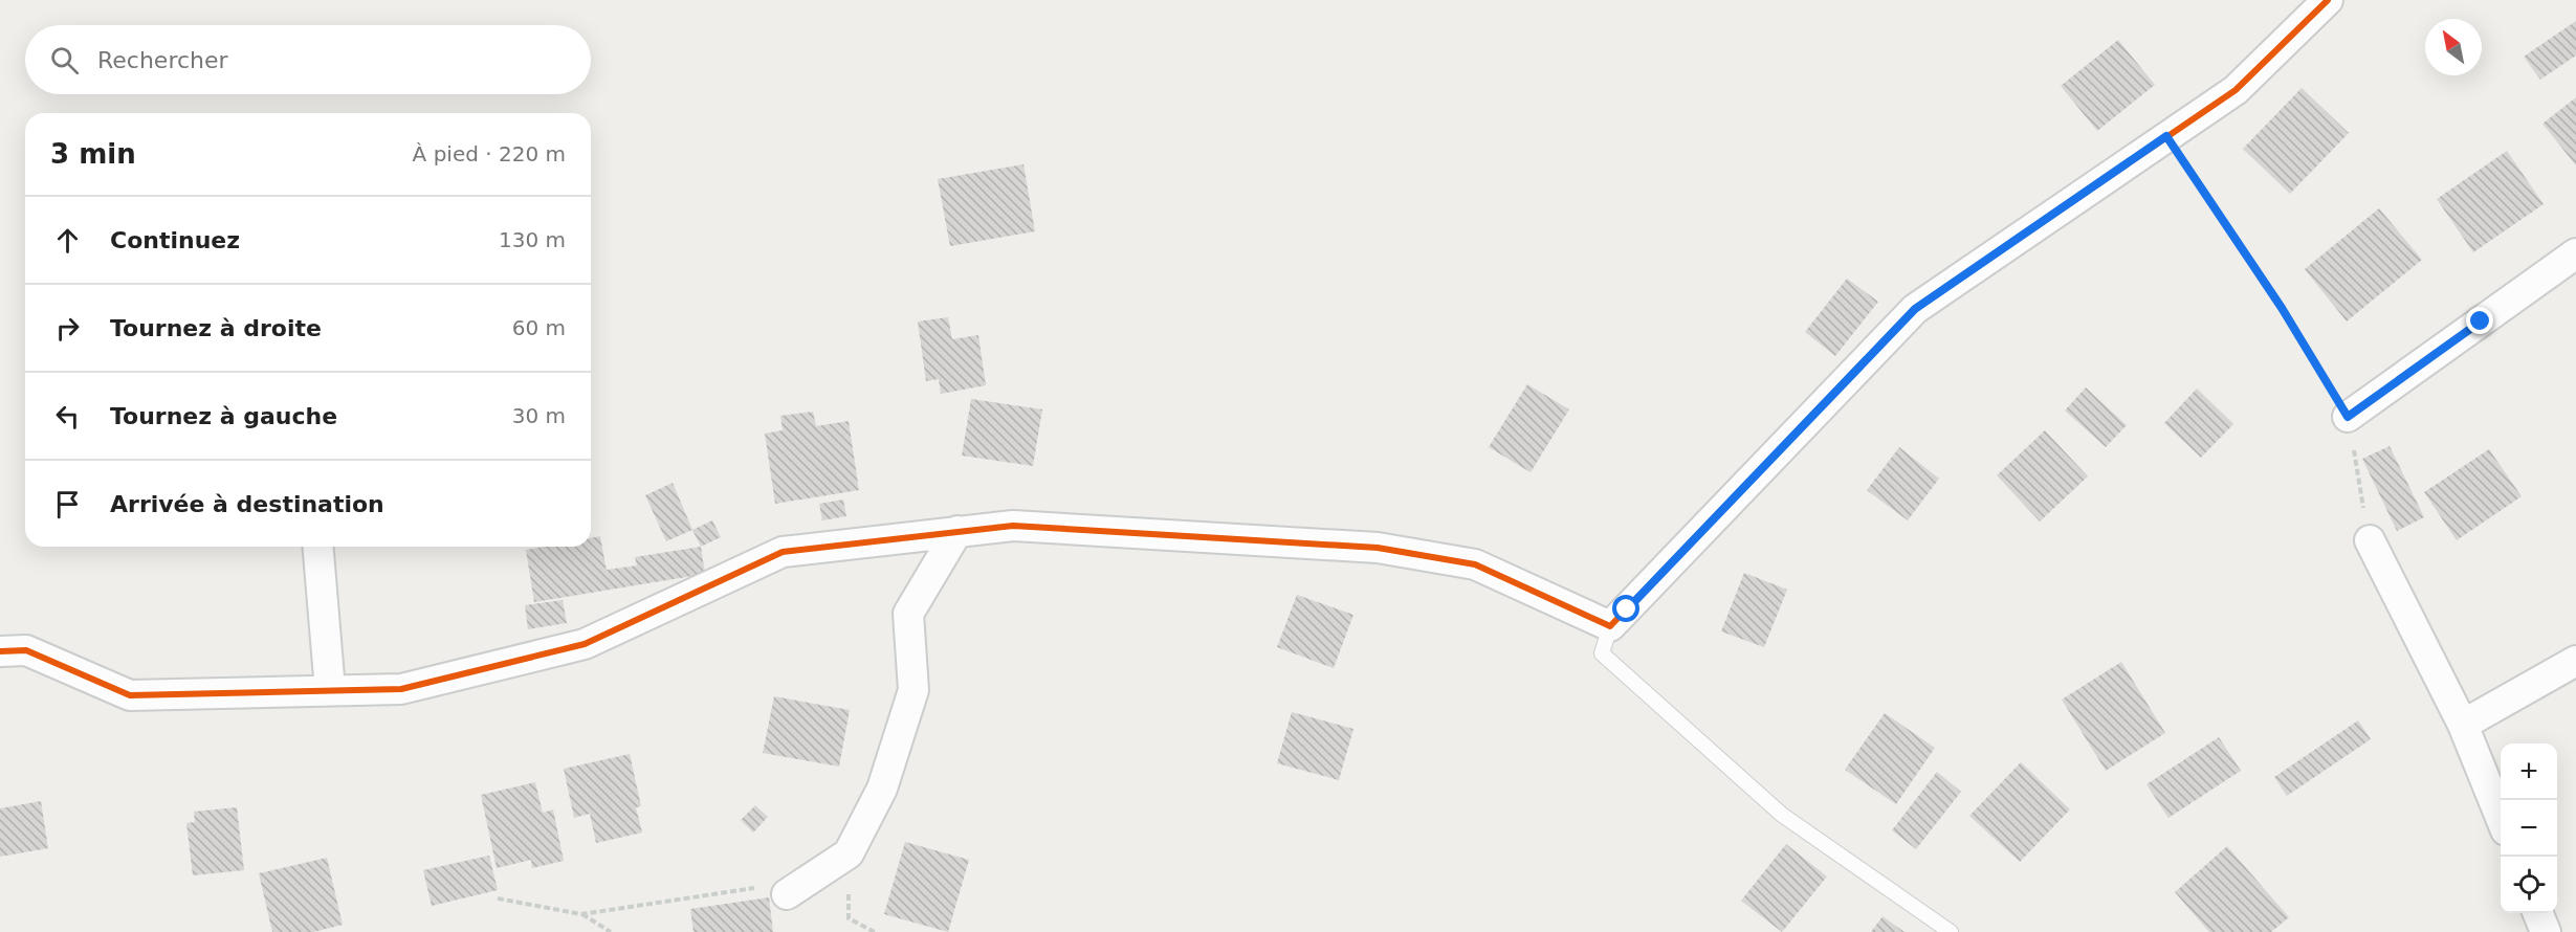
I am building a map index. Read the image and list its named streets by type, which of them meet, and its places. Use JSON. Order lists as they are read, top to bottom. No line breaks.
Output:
{"north":"top left","page":{"search":"Rechercher","heading":["3 min","À pied · 220 m"],"list":[["Continuez","130 m"],["Tournez à droite","60 m"],["Tournez à gauche","30 m"],"Arrivée à destination"],"map_buttons":["+","−"]}}
